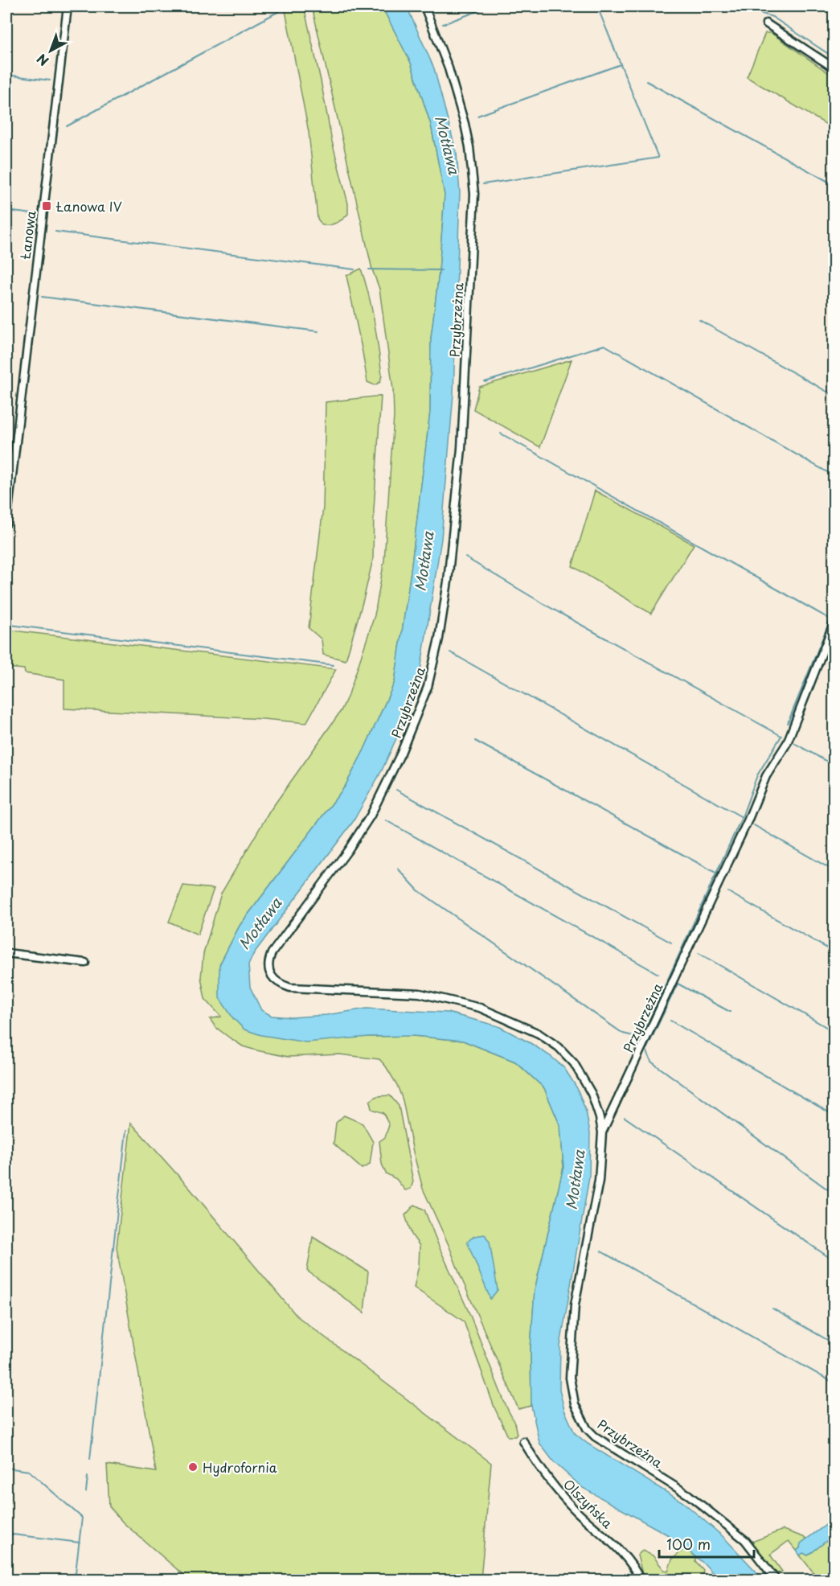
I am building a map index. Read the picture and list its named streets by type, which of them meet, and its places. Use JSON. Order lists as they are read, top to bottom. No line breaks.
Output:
{"streets":{"street":["Łanowa","Przybrzeżna","Olszyńska"]},"water":["Motława"],"places":{"transit":["Łanowa IV"],"other":["Hydrofornia"]},"scale_bar":"100 m","north":"bottom left"}
